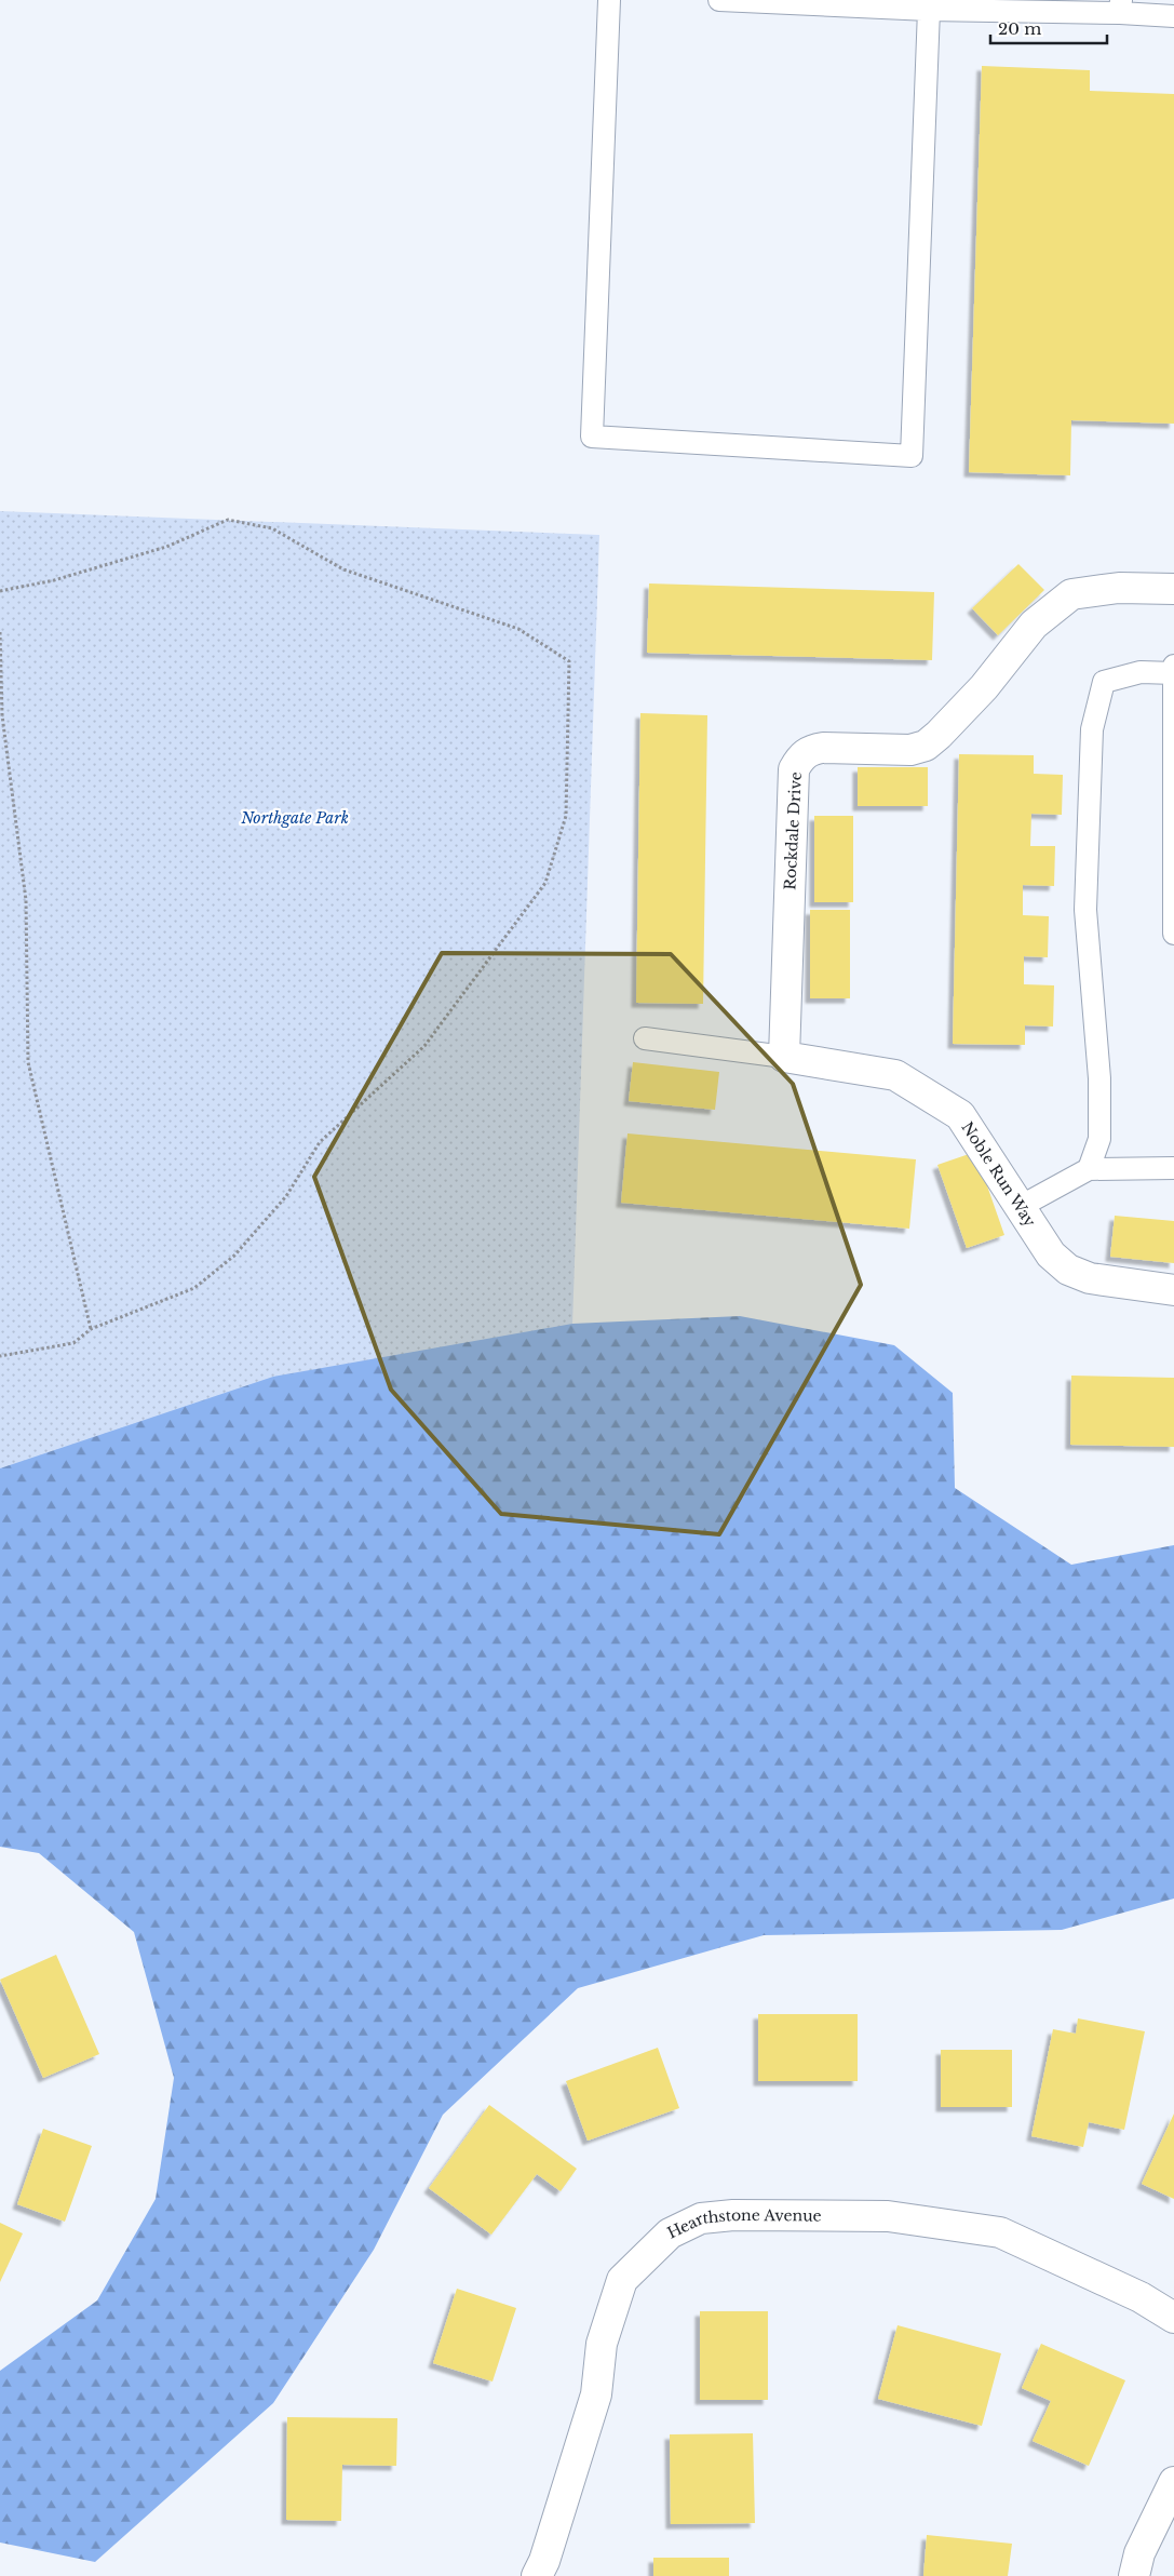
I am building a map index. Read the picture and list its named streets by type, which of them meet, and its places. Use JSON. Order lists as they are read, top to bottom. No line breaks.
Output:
{"streets":{"street":["Rockdale Drive","Noble Run Way","Hearthstone Avenue"]},"crossings":[["Rockdale Drive","Noble Run Way"]],"parks":["Northgate Park"],"scale_bar":"20 m"}
